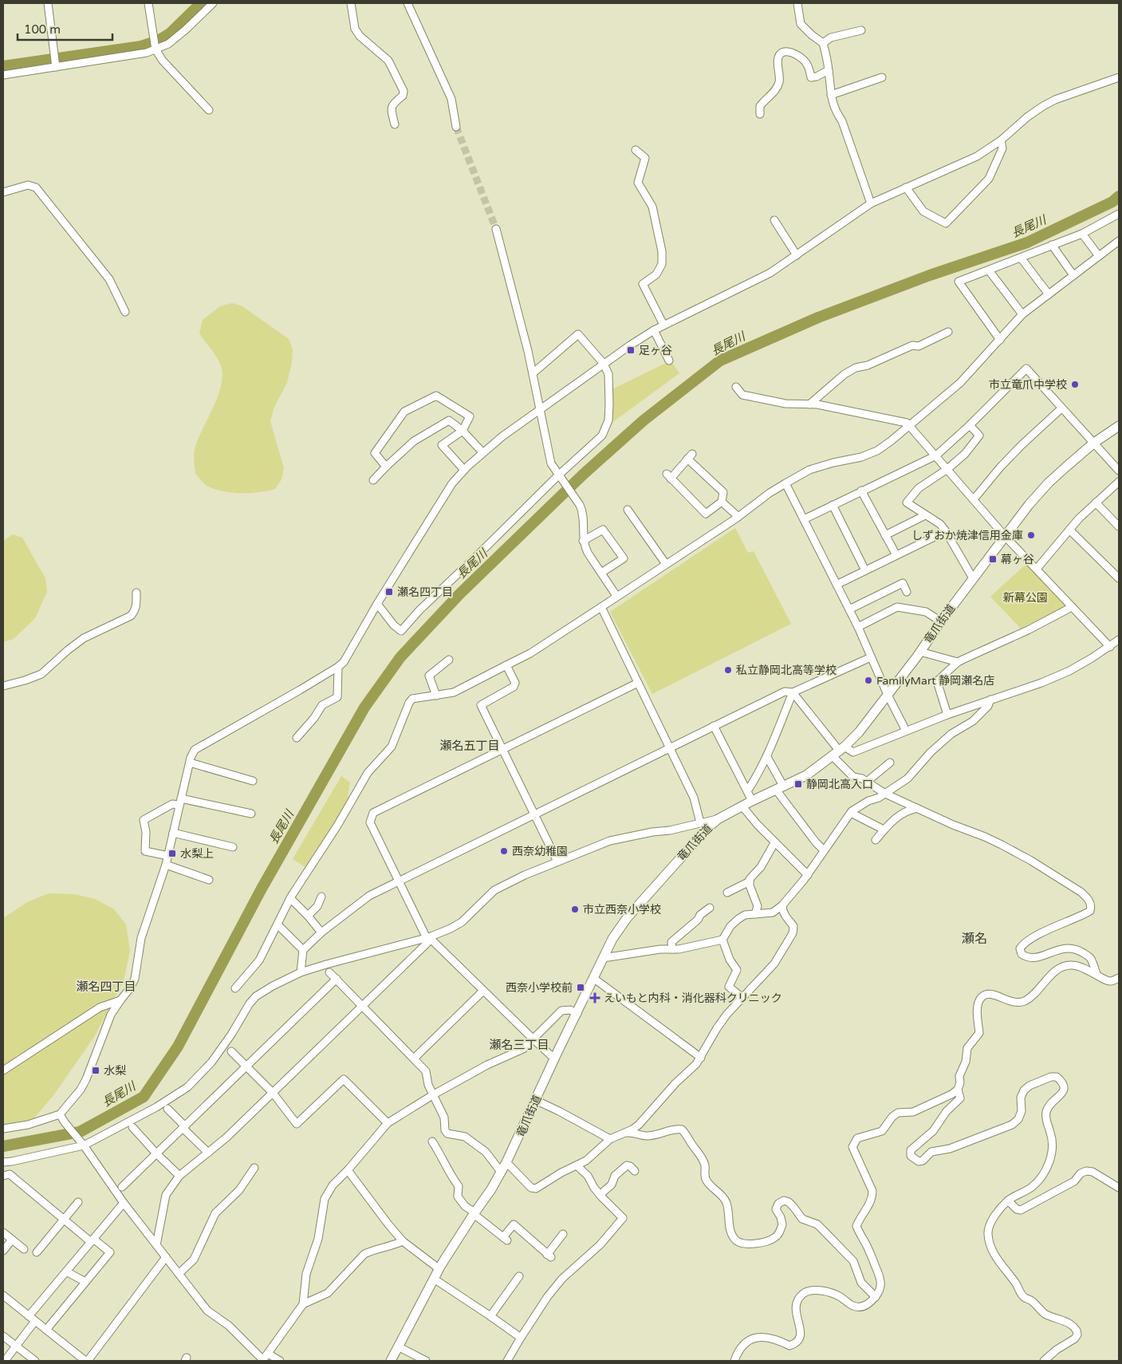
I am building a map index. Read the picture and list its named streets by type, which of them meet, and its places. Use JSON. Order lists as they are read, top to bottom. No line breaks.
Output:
{"streets":{"main road":["竜爪街道"]},"districts":["瀬名五丁目","瀬名","瀬名四丁目","瀬名三丁目"],"water":["長尾川"],"parks":["新幕公園"],"places":{"transit":["足ヶ谷","幕ヶ谷","瀬名四丁目","静岡北高入口","水梨上","西奈小学校前","水梨"],"other":["市立竜爪中学校","しずおか焼津信用金庫","私立静岡北高等学校","FamilyMart 静岡瀬名店","西奈幼稚園","市立西奈小学校"],"health":["えいもと内科・消化器科クリニック"]},"scale_bar":"100 m"}
